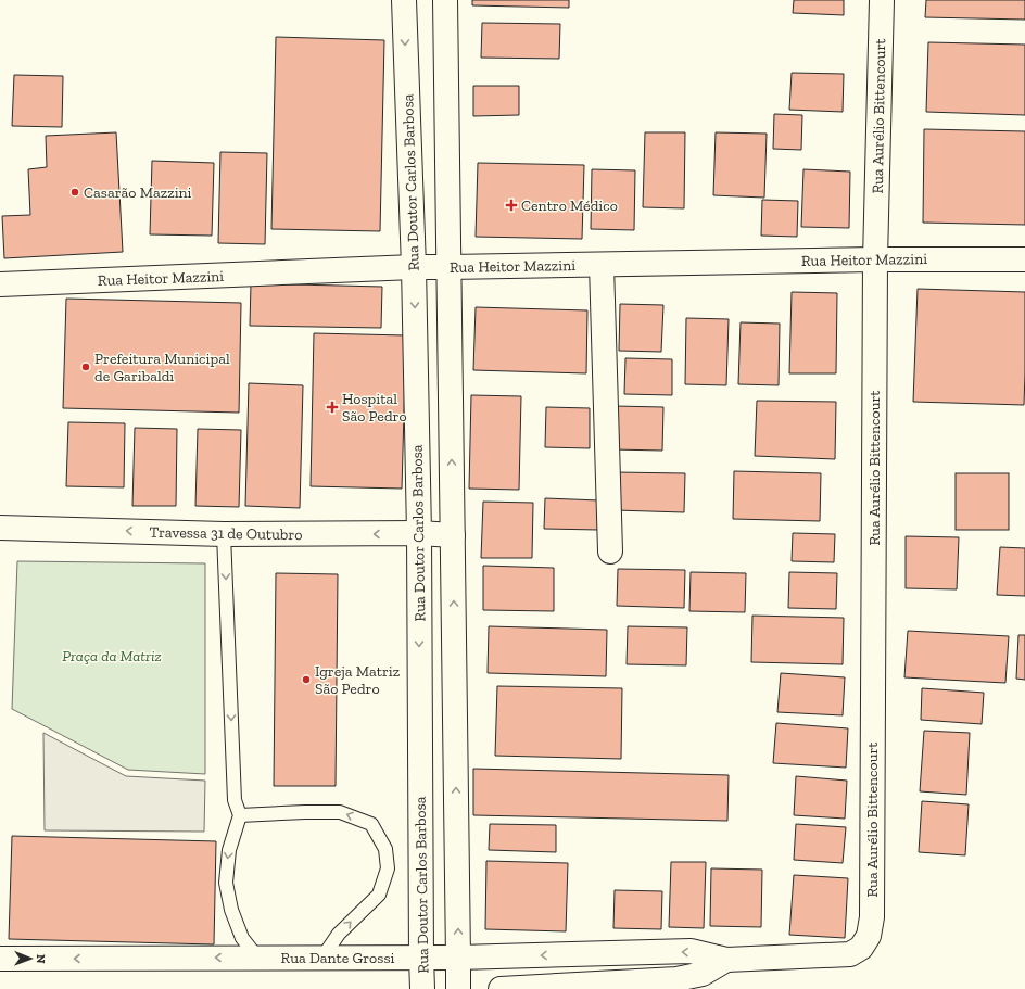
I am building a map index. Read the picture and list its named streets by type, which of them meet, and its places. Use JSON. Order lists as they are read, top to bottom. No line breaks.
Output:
{"streets":{"street":["Rua Aurélio Bittencourt","Rua Doutor Carlos Barbosa","Rua Heitor Mazzini","Travessa 31 de Outubro","Rua Dante Grossi"]},"crossings":[["Rua Aurélio Bittencourt","Rua Heitor Mazzini"],["Rua Aurélio Bittencourt","Rua Dante Grossi"],["Rua Doutor Carlos Barbosa","Rua Heitor Mazzini"],["Rua Doutor Carlos Barbosa","Travessa 31 de Outubro"],["Rua Doutor Carlos Barbosa","Rua Dante Grossi"]],"one_way":["Travessa 31 de Outubro"],"parks":["Praça da Matriz"],"places":{"other":["Casarão Mazzini","Prefeitura Municipal de Garibaldi","Igreja Matriz São Pedro"],"health":["Centro Médico","Hospital São Pedro"]},"north":"right"}
